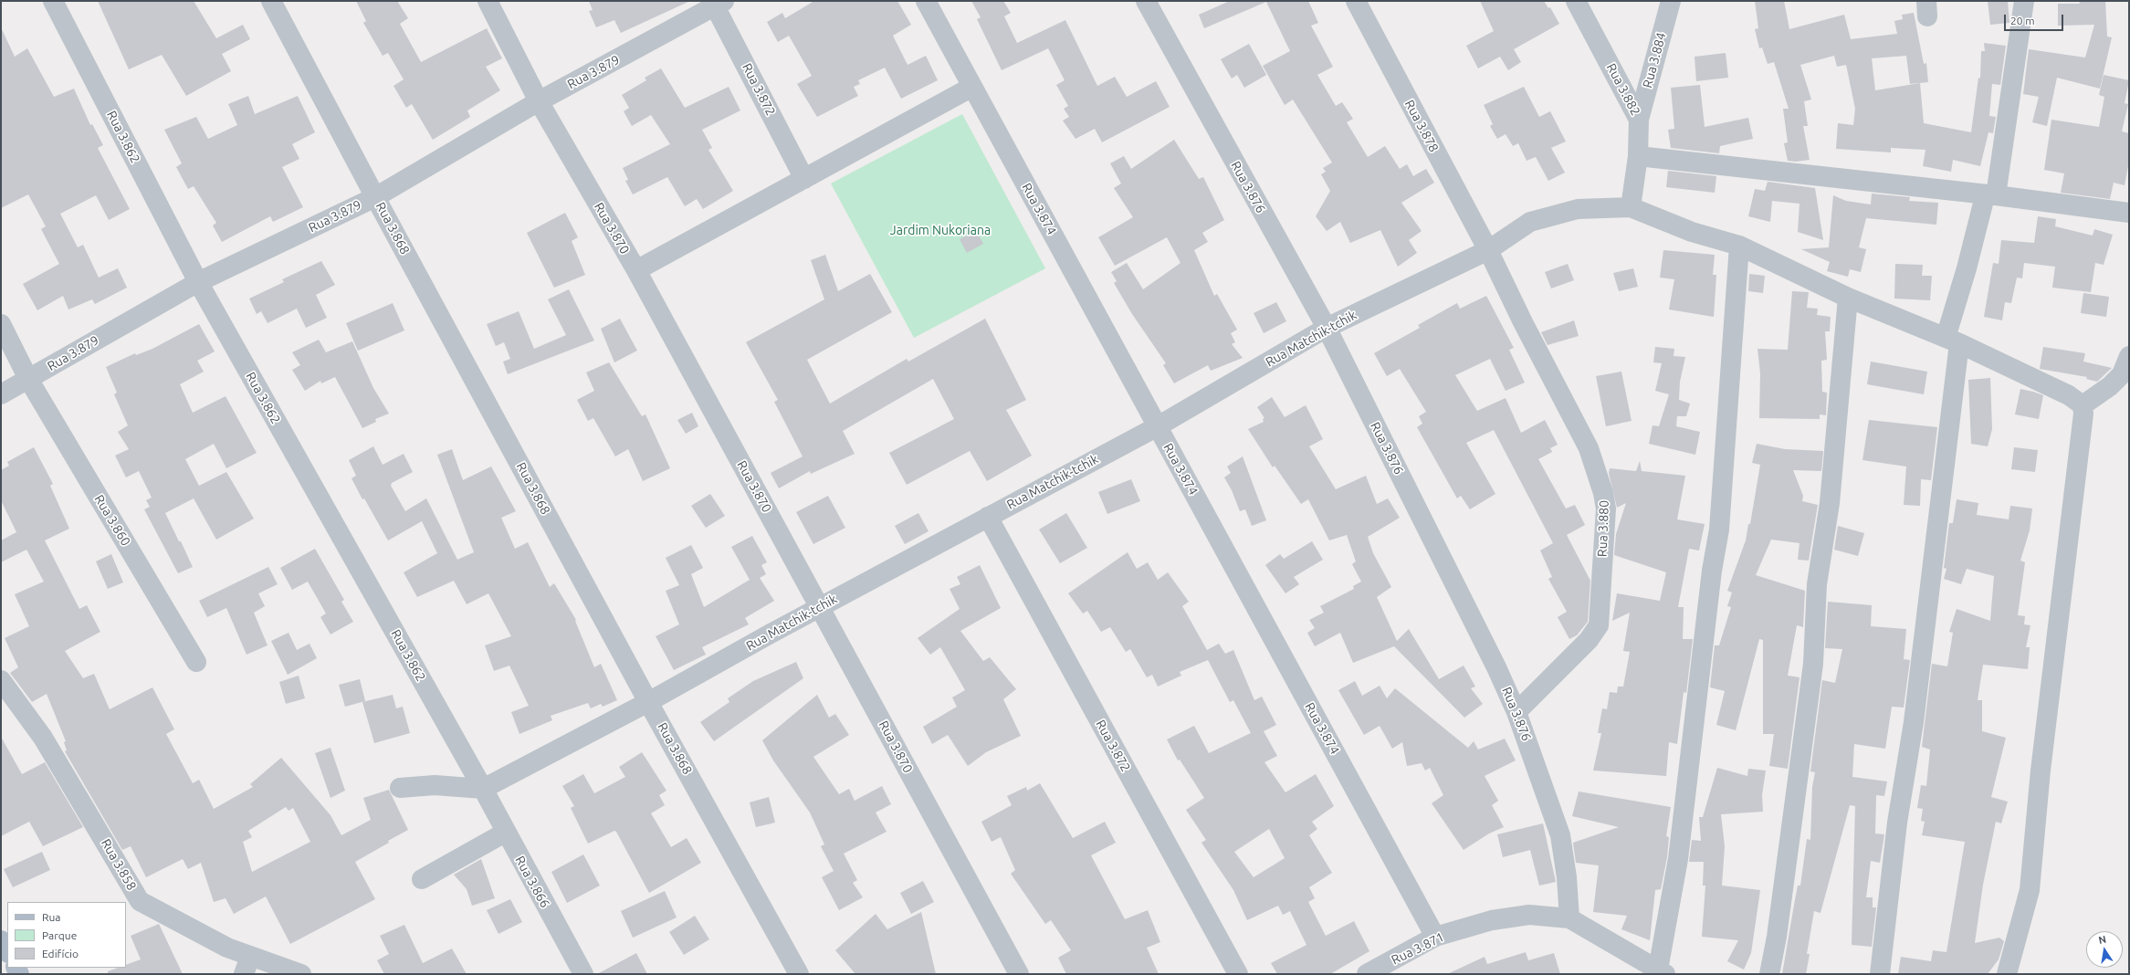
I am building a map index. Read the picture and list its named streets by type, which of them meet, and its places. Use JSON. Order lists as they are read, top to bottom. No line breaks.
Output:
{"streets":{"street":["Rua 3.884","Rua 3.879","Rua 3.872","Rua 3.882","Rua 3.878","Rua 3.862","Rua 3.876","Rua 3.874","Rua 3.868","Rua 3.870","Rua Matchik-tchik","Rua 3.860","Rua 3.880","Rua 3.858","Rua 3.866","Rua 3.871"]},"crossings":[["Rua 3.884","Rua 3.882"],["Rua 3.879","Rua 3.872"],["Rua 3.879","Rua 3.862"],["Rua 3.879","Rua 3.868"],["Rua 3.879","Rua 3.870"],["Rua 3.879","Rua 3.860"],["Rua 3.872","Rua Matchik-tchik"],["Rua 3.882","Rua Matchik-tchik"],["Rua 3.878","Rua Matchik-tchik"],["Rua 3.878","Rua 3.880"],["Rua 3.862","Rua Matchik-tchik"],["Rua 3.862","Rua 3.866"],["Rua 3.876","Rua Matchik-tchik"],["Rua 3.876","Rua 3.880"],["Rua 3.876","Rua 3.871"],["Rua 3.874","Rua Matchik-tchik"],["Rua 3.874","Rua 3.871"],["Rua 3.868","Rua Matchik-tchik"],["Rua 3.870","Rua Matchik-tchik"],["Rua Matchik-tchik","Rua 3.880"],["Rua Matchik-tchik","Rua 3.866"]],"parks":["Jardim Nukoriana"],"legend":["Rua","Parque","Edifício"],"scale_bar":"20 m","north":"top"}
